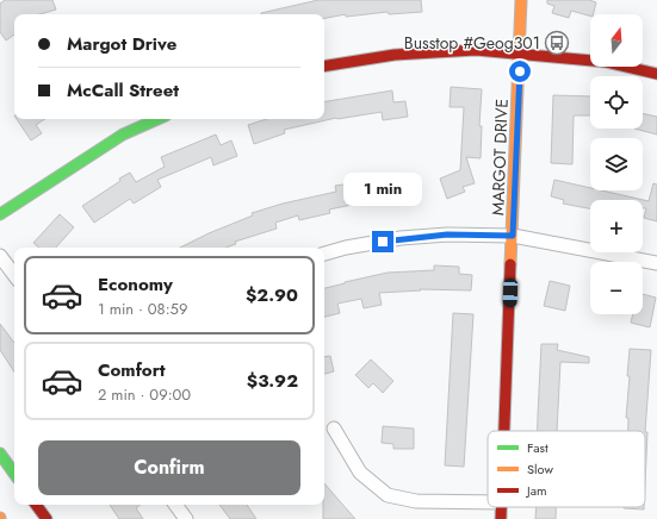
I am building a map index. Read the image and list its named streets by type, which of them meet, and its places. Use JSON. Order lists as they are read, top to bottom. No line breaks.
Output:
{"streets":{"street":["MARGOT DRIVE"]},"places":{"bus stop":["Busstop #Geog301"]},"legend":["Fast","Slow","Jam"],"north":"top","page":{"map_buttons":["+","−"],"banner":["Margot Drive","McCall Street"],"bubble":"1 min","list":[{"name":"Economy","note":"1 min · 08:59","value":"$2.90"},{"name":"Comfort","note":"2 min · 09:00","value":"$3.92"}],"buttons":"Confirm"}}
